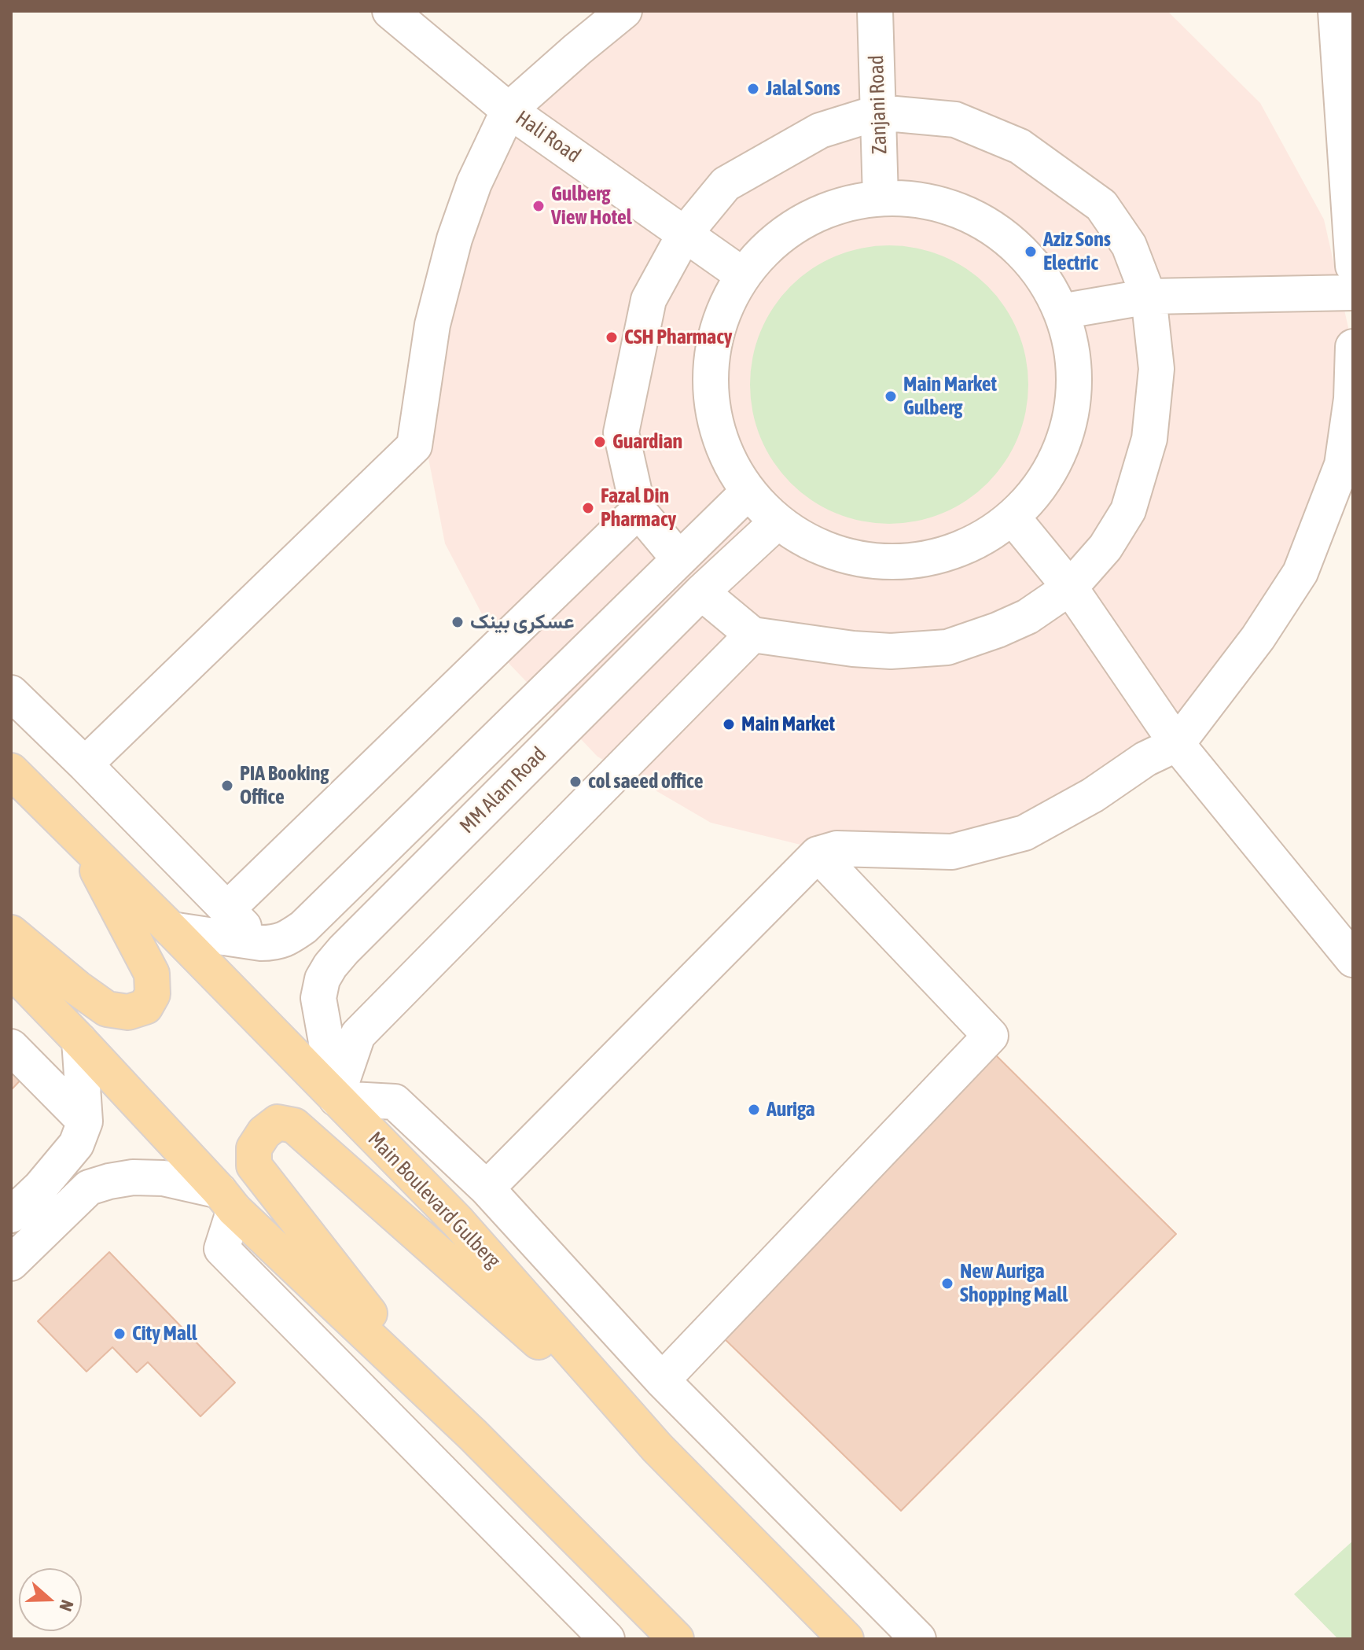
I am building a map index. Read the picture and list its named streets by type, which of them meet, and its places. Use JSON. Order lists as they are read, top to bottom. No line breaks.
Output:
{"streets":{"main road":["Main Boulevard Gulberg"],"street":["Zanjani Road","Hali Road","MM Alam Road"]},"crossings":[["MM Alam Road","Main Boulevard Gulberg"]],"places":["Jalal Sons","Gulberg View Hotel","Aziz Sons Electric","CSH Pharmacy","Main Market Gulberg","Guardian","Fazal Din Pharmacy","عسکری بینک","Main Market","col saeed office","PIA Booking Office","Auriga","New Auriga Shopping Mall","City Mall"],"north":"right"}
